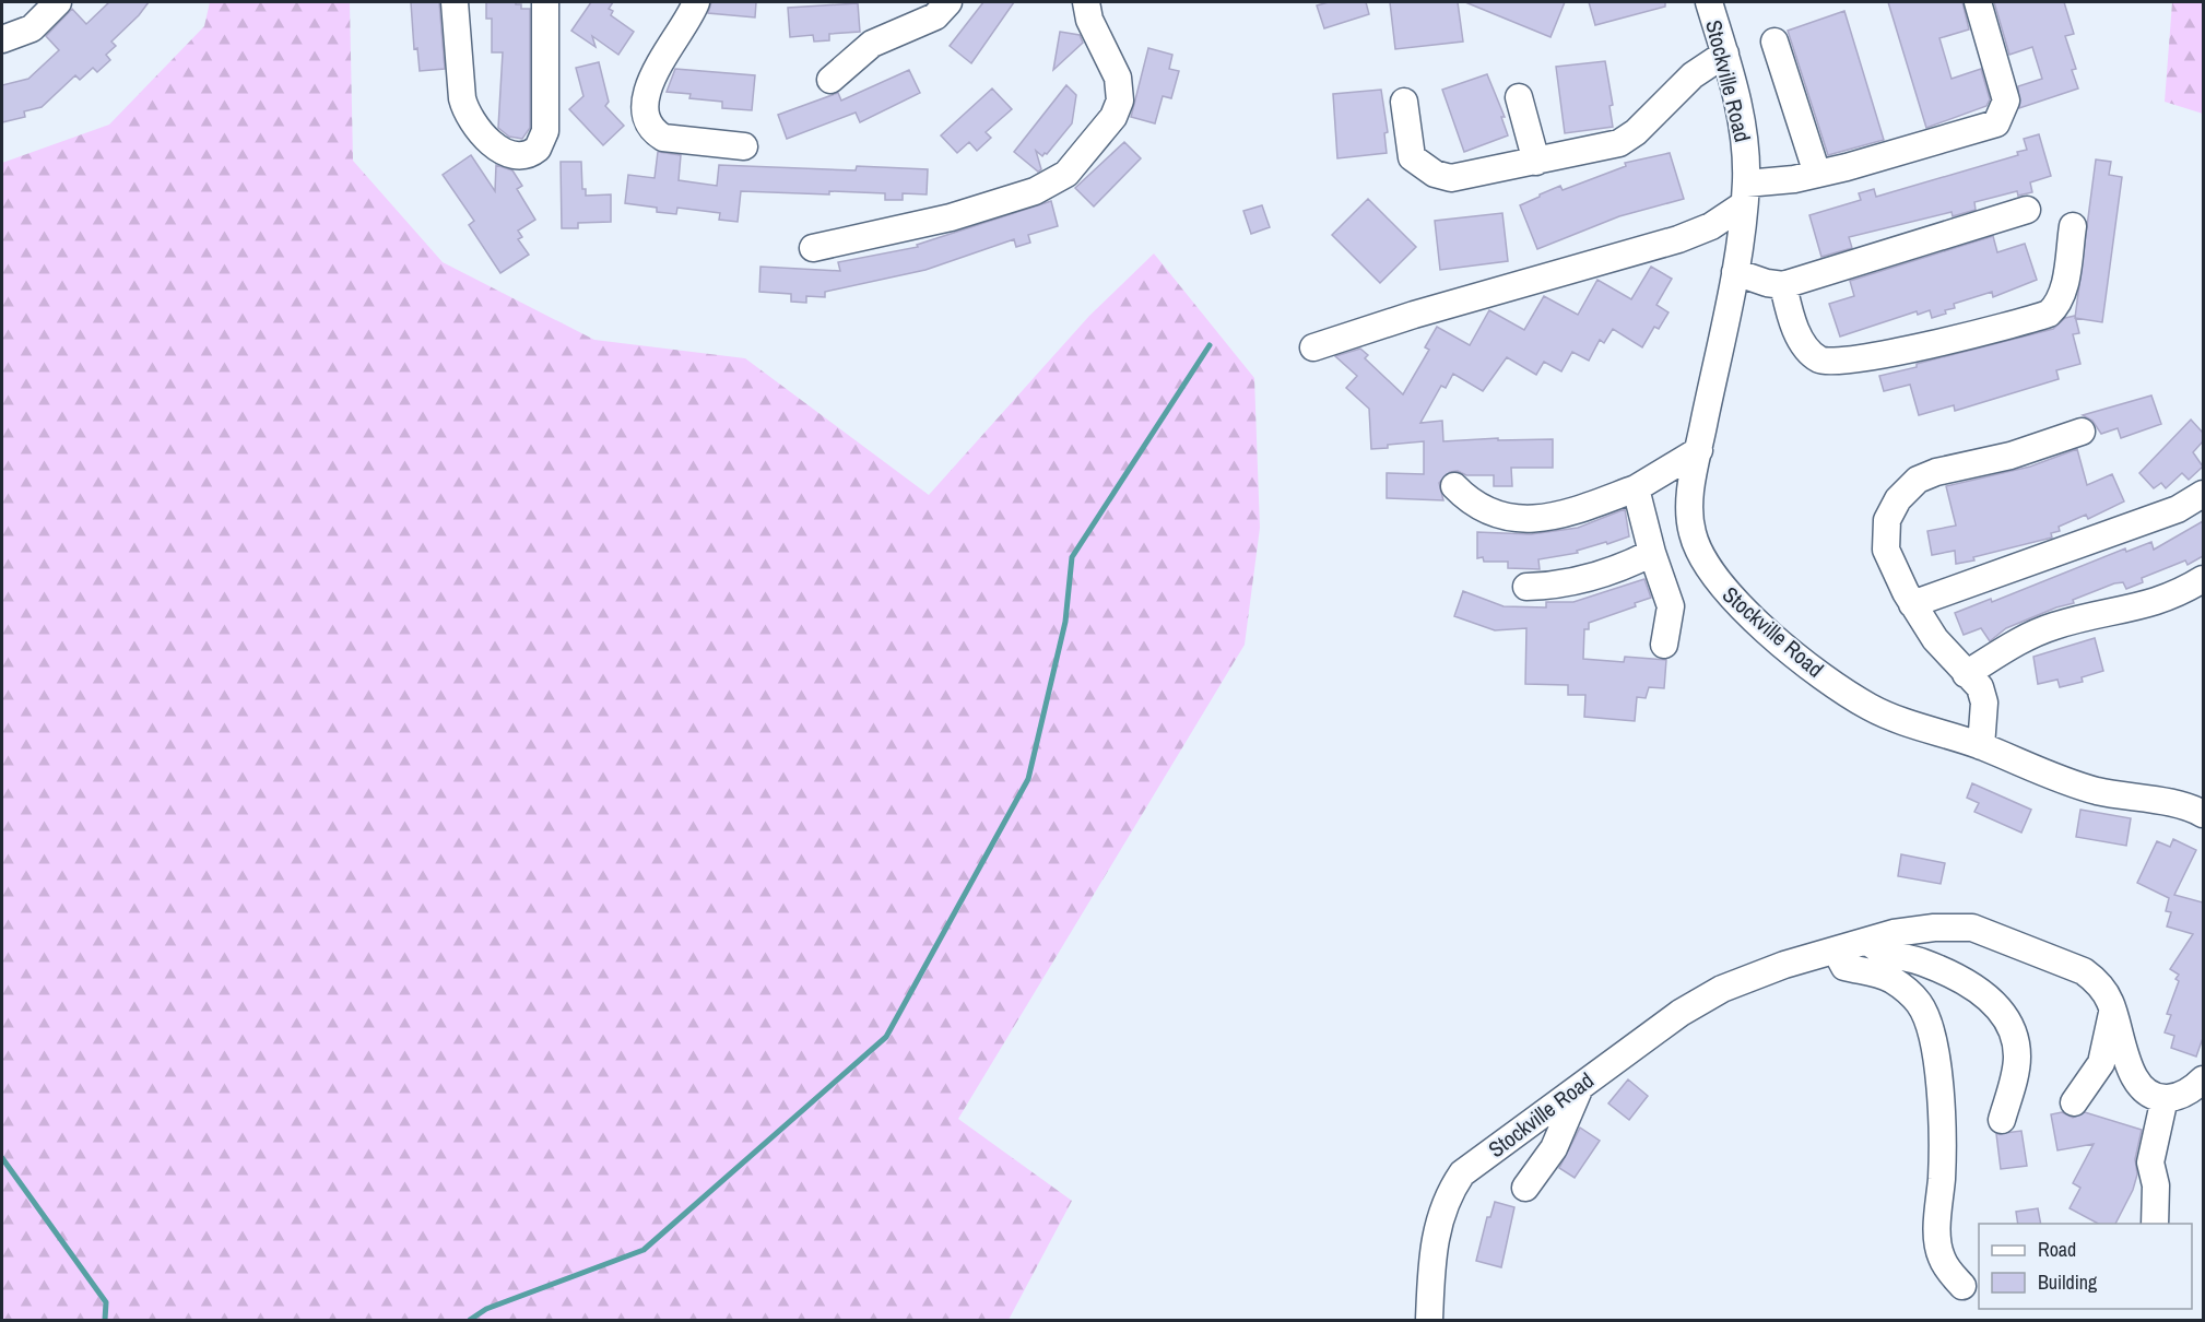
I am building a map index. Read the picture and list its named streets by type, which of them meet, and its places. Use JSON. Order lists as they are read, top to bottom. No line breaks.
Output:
{"streets":{"street":["Stockville Road"]},"legend":["Road","Building"]}
